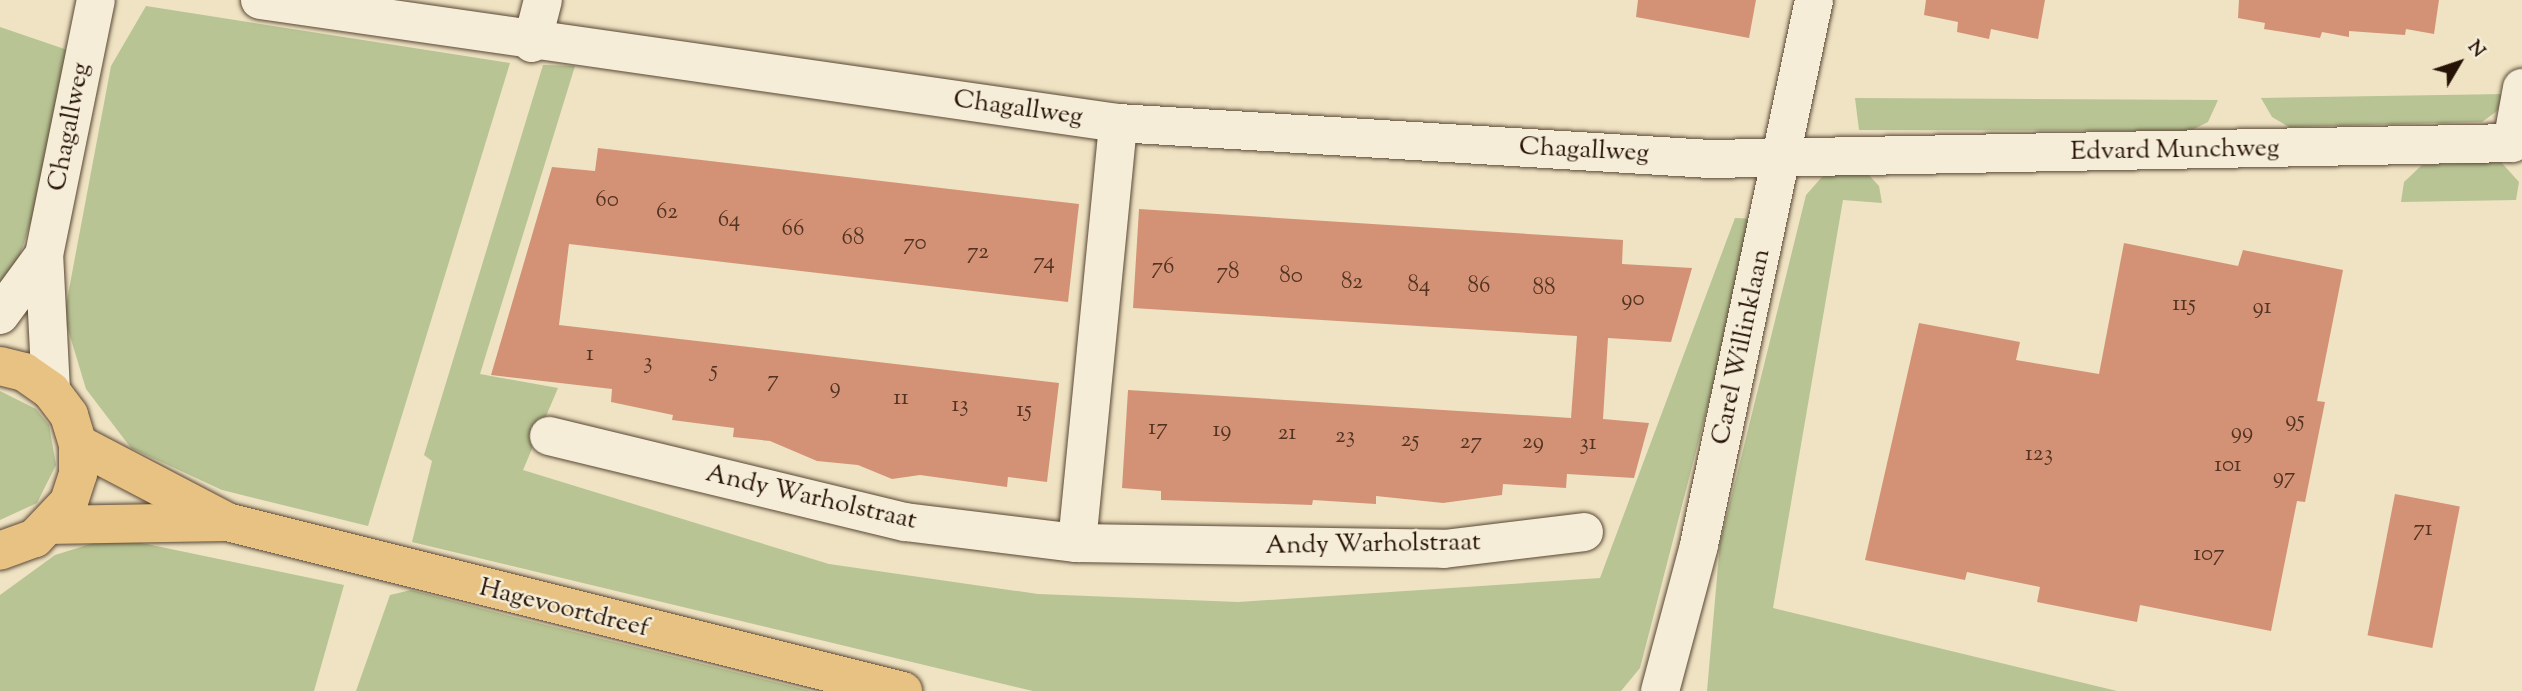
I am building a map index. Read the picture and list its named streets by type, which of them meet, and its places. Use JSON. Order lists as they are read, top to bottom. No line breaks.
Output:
{"streets":{"main road":["Hagevoortdreef"],"street":["Chagallweg","Edvard Munchweg","Carel Willinklaan","Andy Warholstraat"]},"crossings":[["Chagallweg","Edvard Munchweg"],["Chagallweg","Carel Willinklaan"],["Edvard Munchweg","Carel Willinklaan"]],"house_numbers":["60","62","64","66","68","70","72","74","76","78","80","82","84","86","88","90","115","91","1","3","5","7","9","11","13","15","95","17","19","99","21","23","25","27","29","31","123","101","97","71","107"],"north":"top right"}
